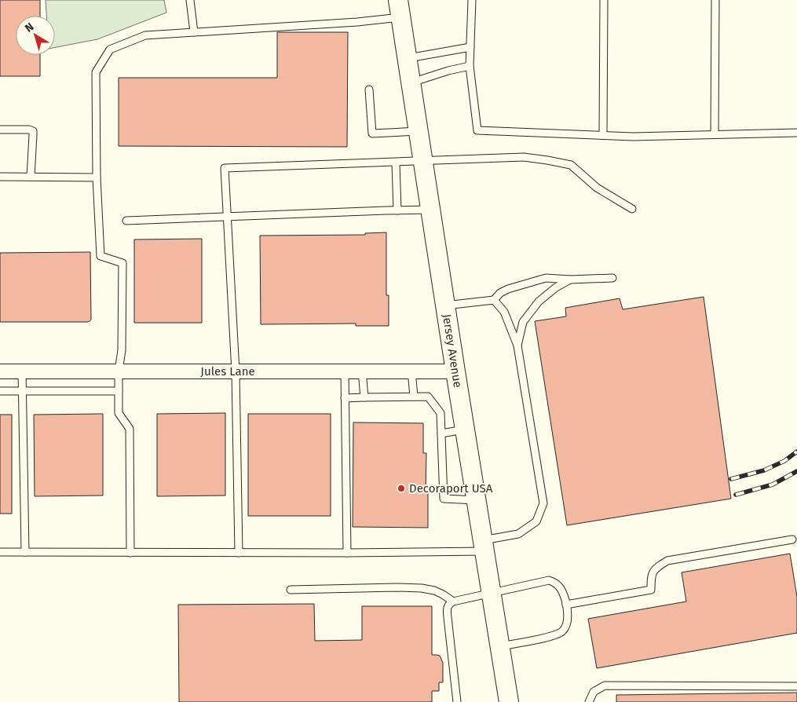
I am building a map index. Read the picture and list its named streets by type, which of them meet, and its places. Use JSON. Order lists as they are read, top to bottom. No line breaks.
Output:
{"streets":{"street":["Jersey Avenue","Jules Lane"]},"crossings":[["Jersey Avenue","Jules Lane"]],"places":["Decoraport USA"],"north":"top left"}
